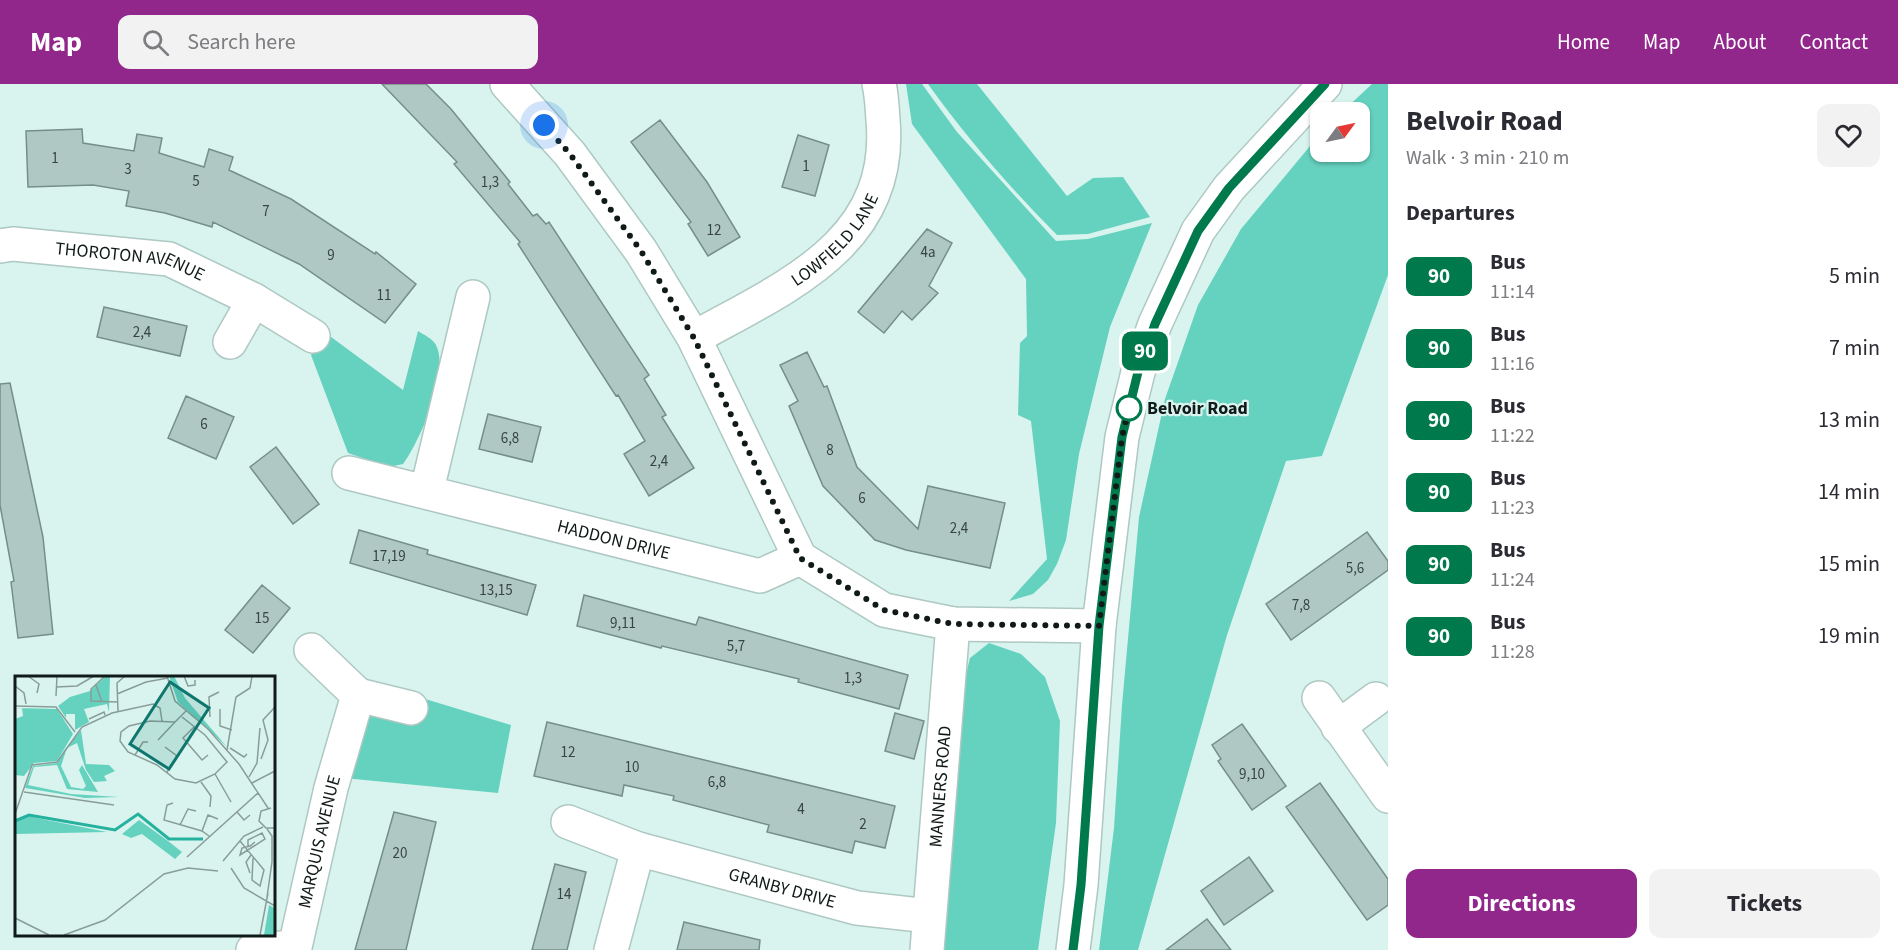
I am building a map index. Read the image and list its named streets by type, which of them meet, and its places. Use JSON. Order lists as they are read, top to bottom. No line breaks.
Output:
{"streets":{"street":["LOWFIELD LANE","THOROTON AVENUE","HADDON DRIVE","MANNERS ROAD","MARQUIS AVENUE","GRANBY DRIVE"]},"crossings":[["MANNERS ROAD","GRANBY DRIVE"]],"places":["Belvoir Road"],"lines":["bus line 90"],"house_numbers":["1","1","3","5","1,3","7","12","4a","9","11","2,4","6","6,8","8","2,4","6","2,4","17,19","5,6","13,15","7,8","15","9,11","5,7","1,3","12","10","9,10","6,8","4","2","20","14"],"north":"top right","page":{"header":"Map","search":"Search here","nav":["Home","Map","About","Contact"],"on_map":"90","heading":[["Belvoir Road","Walk · 3 min · 210 m"],"Departures"],"list":[{"mark":"90","name":"Bus","note":"11:14","value":"5 min"},{"mark":"90","name":"Bus","note":"11:16","value":"7 min"},{"mark":"90","name":"Bus","note":"11:22","value":"13 min"},{"mark":"90","name":"Bus","note":"11:23","value":"14 min"},{"mark":"90","name":"Bus","note":"11:24","value":"15 min"},{"mark":"90","name":"Bus","note":"11:28","value":"19 min"}],"buttons":["Directions","Tickets"]}}
